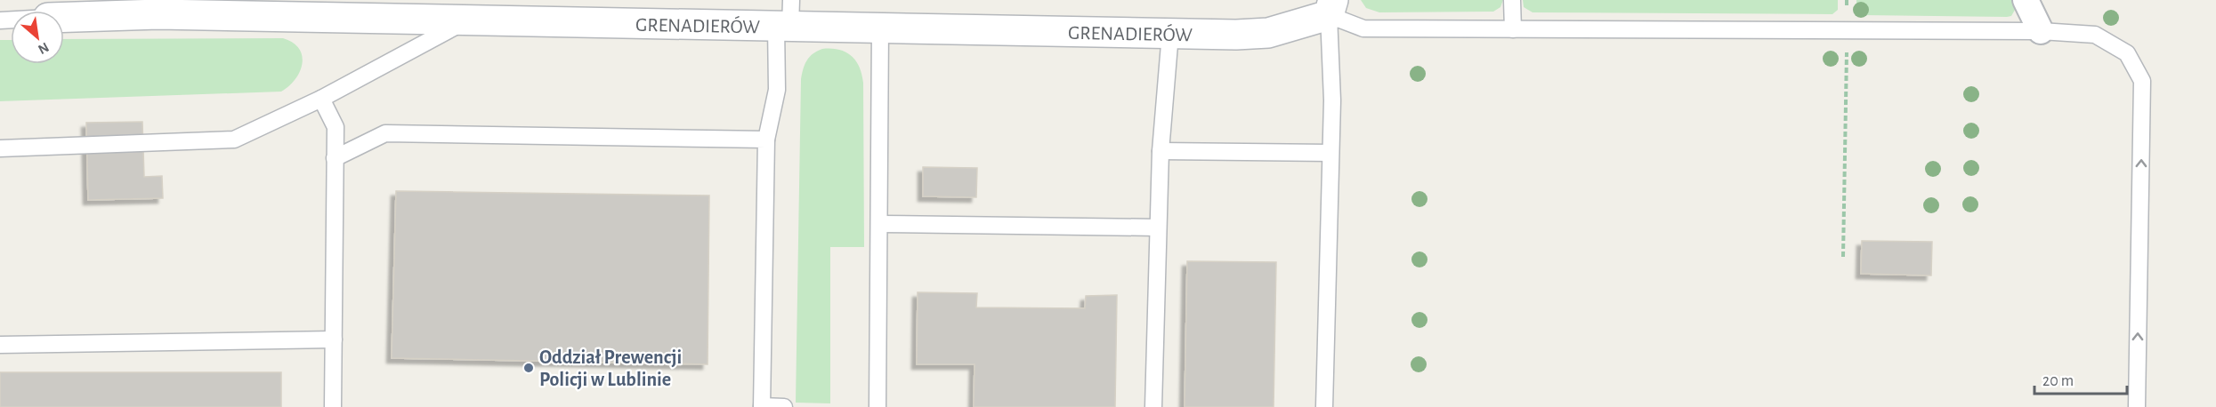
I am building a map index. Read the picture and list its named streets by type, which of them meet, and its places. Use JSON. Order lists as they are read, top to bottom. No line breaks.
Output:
{"streets":{"street":["GRENADIERÓW"]},"places":["Oddział Prewencji Policji w Lublinie"],"scale_bar":"20 m","north":"bottom right"}
